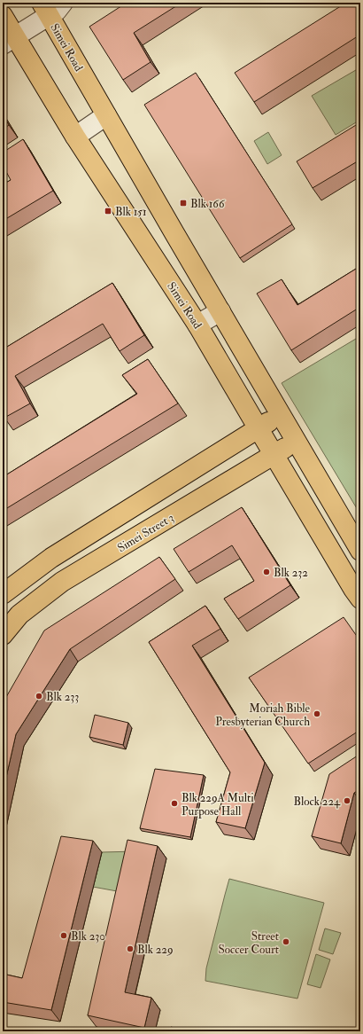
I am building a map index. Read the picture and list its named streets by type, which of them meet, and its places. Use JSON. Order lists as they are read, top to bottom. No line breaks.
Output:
{"streets":{"main road":["Simei Road","Simei Street 3"]},"crossings":[["Simei Road","Simei Street 3"]],"places":{"transit":["Blk 166","Blk 151"],"other":["Blk 232","Blk 233","Moriah Bible Presbyterian Church","Block 224","Blk 229A Multi Purpose Hall","Blk 230","Street Soccer Court","Blk 229"]}}
